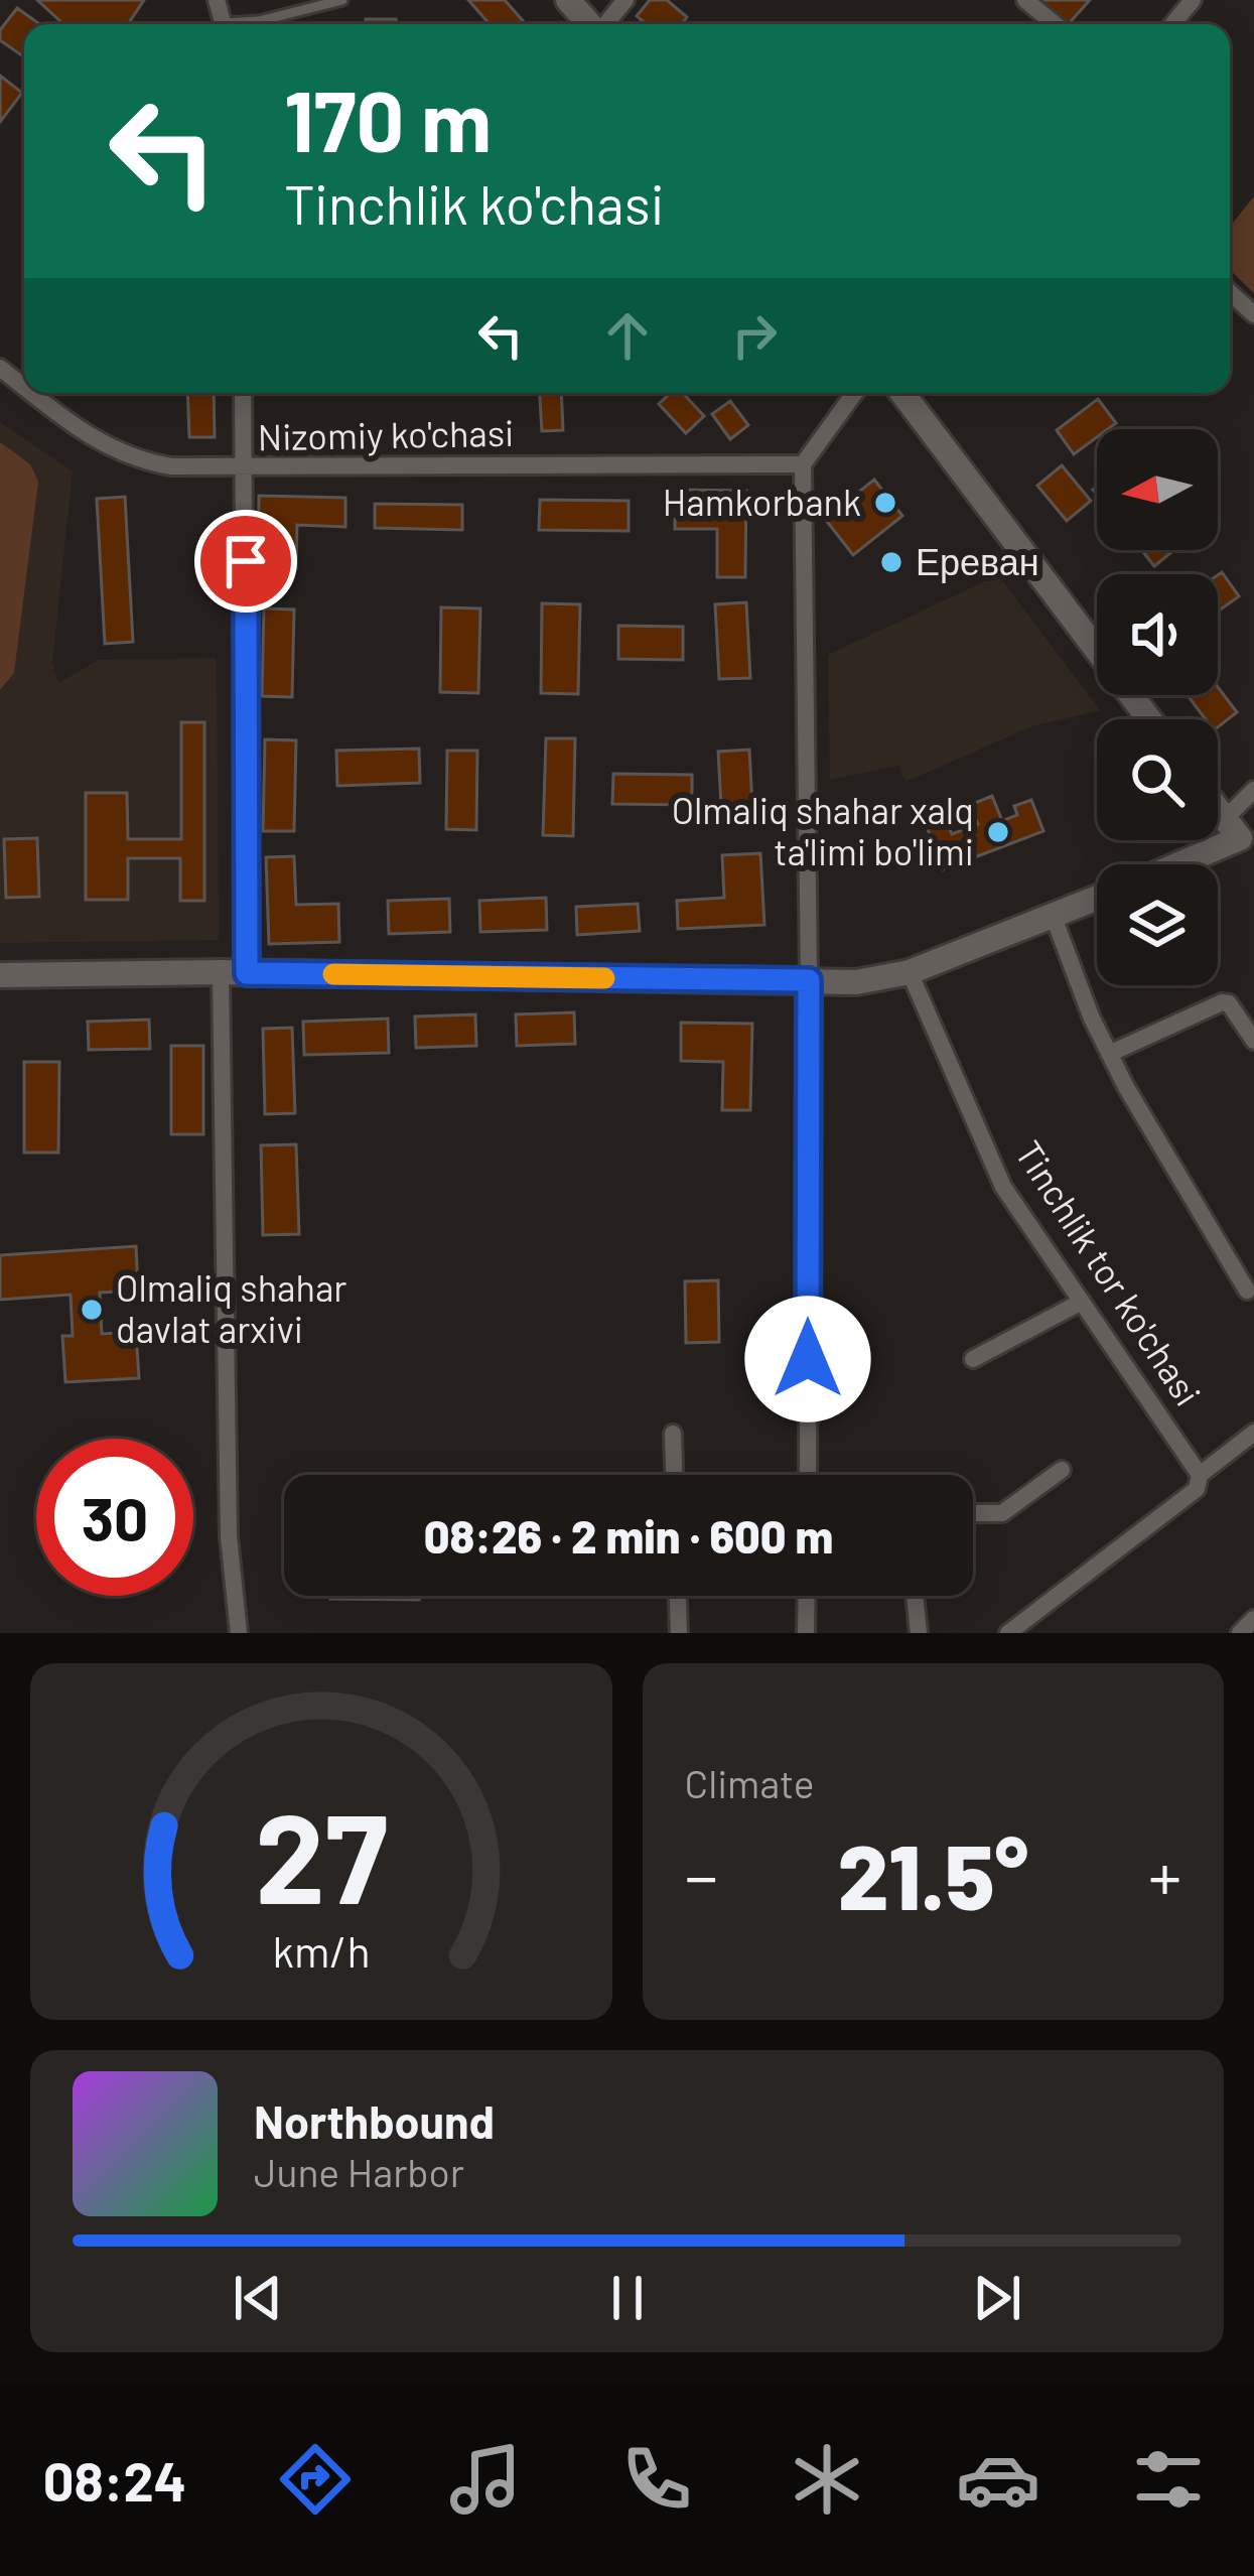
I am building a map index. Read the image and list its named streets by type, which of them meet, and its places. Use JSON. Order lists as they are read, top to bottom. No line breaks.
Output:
{"streets":{"street":["Nizomiy ko'chasi","Tinchlik tor ko'chasi"]},"places":["Hamkorbank","Ереван","Olmaliq shahar xalq ta'limi bo'limi","Olmaliq shahar davlat arxivi"],"north":"left","page":{"turn":["170 m","Tinchlik ko'chasi"],"limit":"30","trip":"08:26 · 2 min · 600 m","tile":"Climate","heat":["−","21.5°","+"],"song":["Northbound","June Harbor"],"tabs":"08:24","gauge":["27","km/h"]}}
